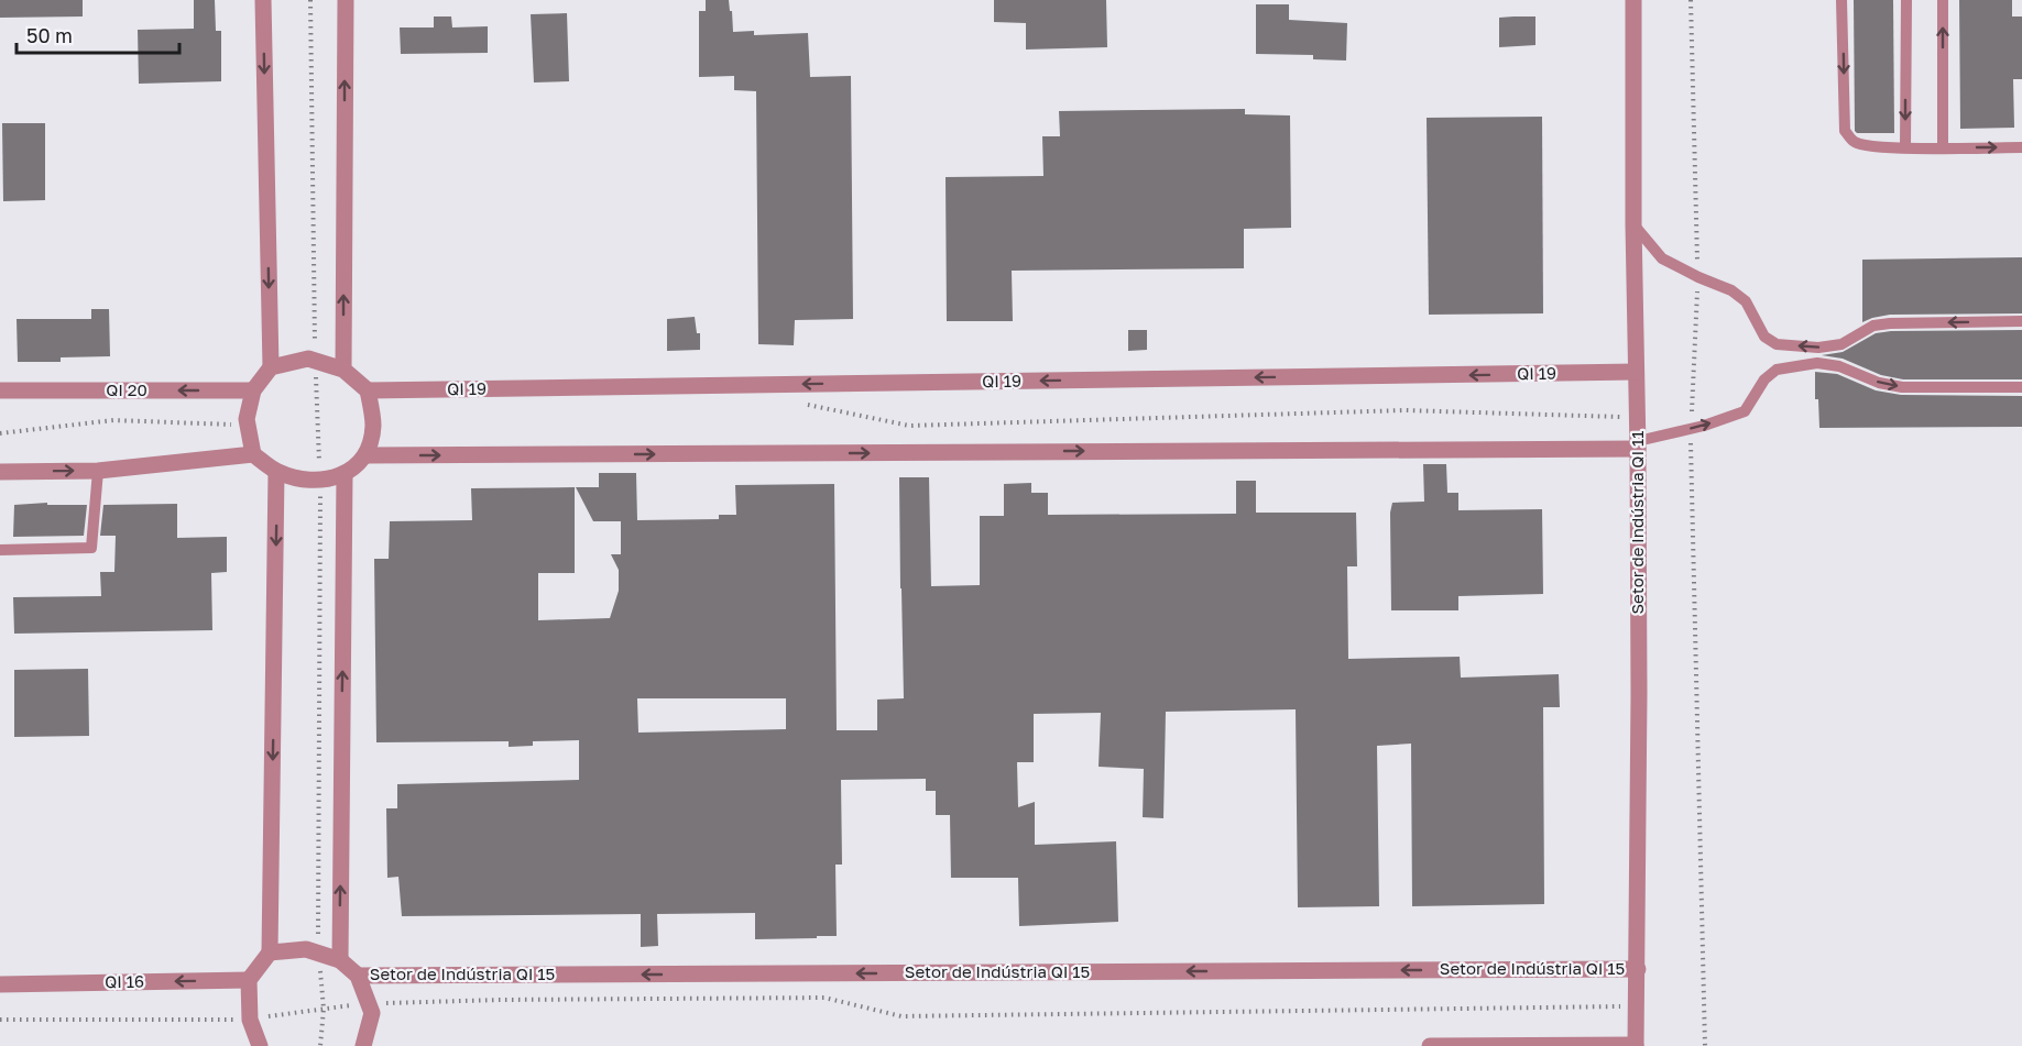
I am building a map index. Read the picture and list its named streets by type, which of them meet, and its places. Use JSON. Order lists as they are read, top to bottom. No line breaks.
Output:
{"streets":{"street":["QI 19","QI 20","Setor de Indústria QI 11","Setor de Indústria QI 15","QI 16"]},"crossings":[["QI 19","Setor de Indústria QI 11"],["Setor de Indústria QI 11","Setor de Indústria QI 15"]],"one_way":["Setor de Indústria QI 15","QI 16"],"scale_bar":"50 m"}
